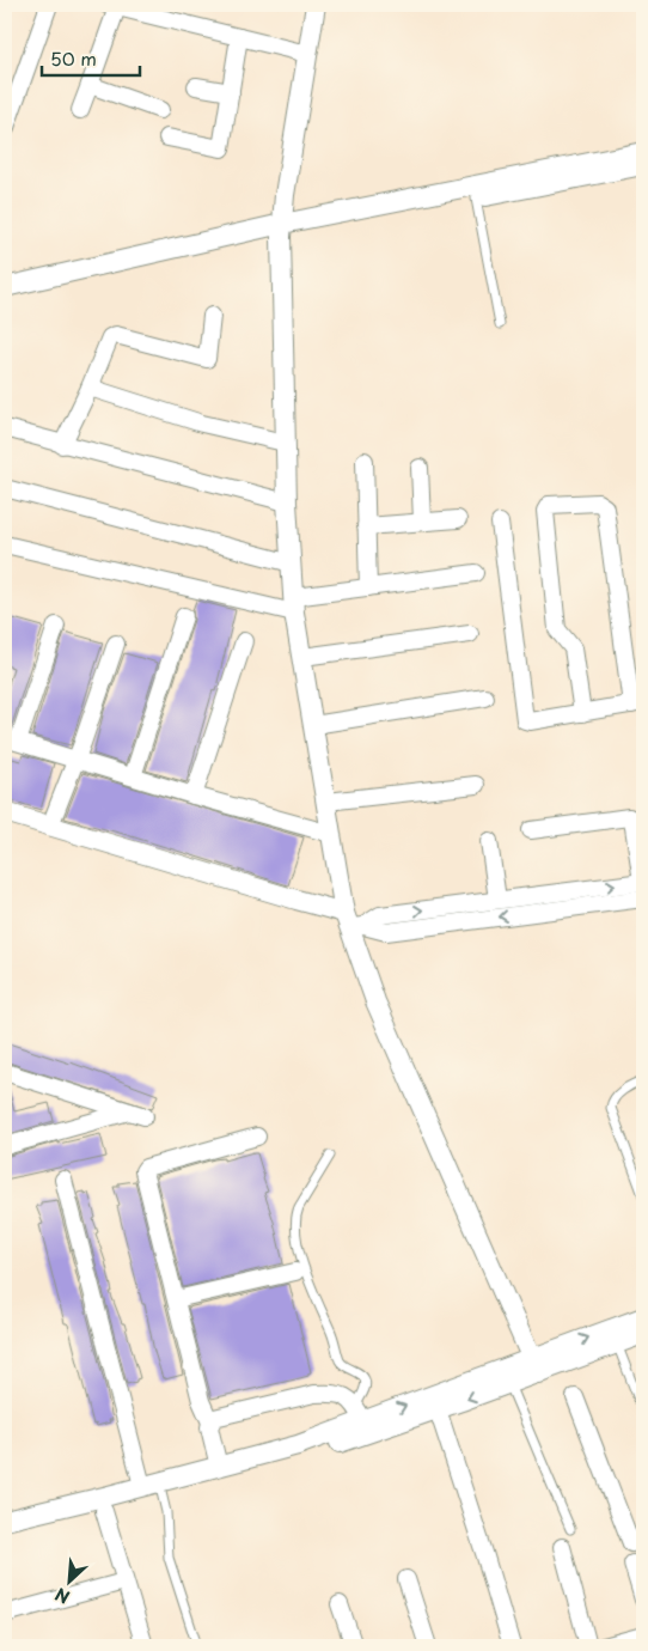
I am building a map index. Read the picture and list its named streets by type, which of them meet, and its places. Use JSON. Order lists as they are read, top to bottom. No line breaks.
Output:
{"scale_bar":"50 m","north":"bottom left"}
